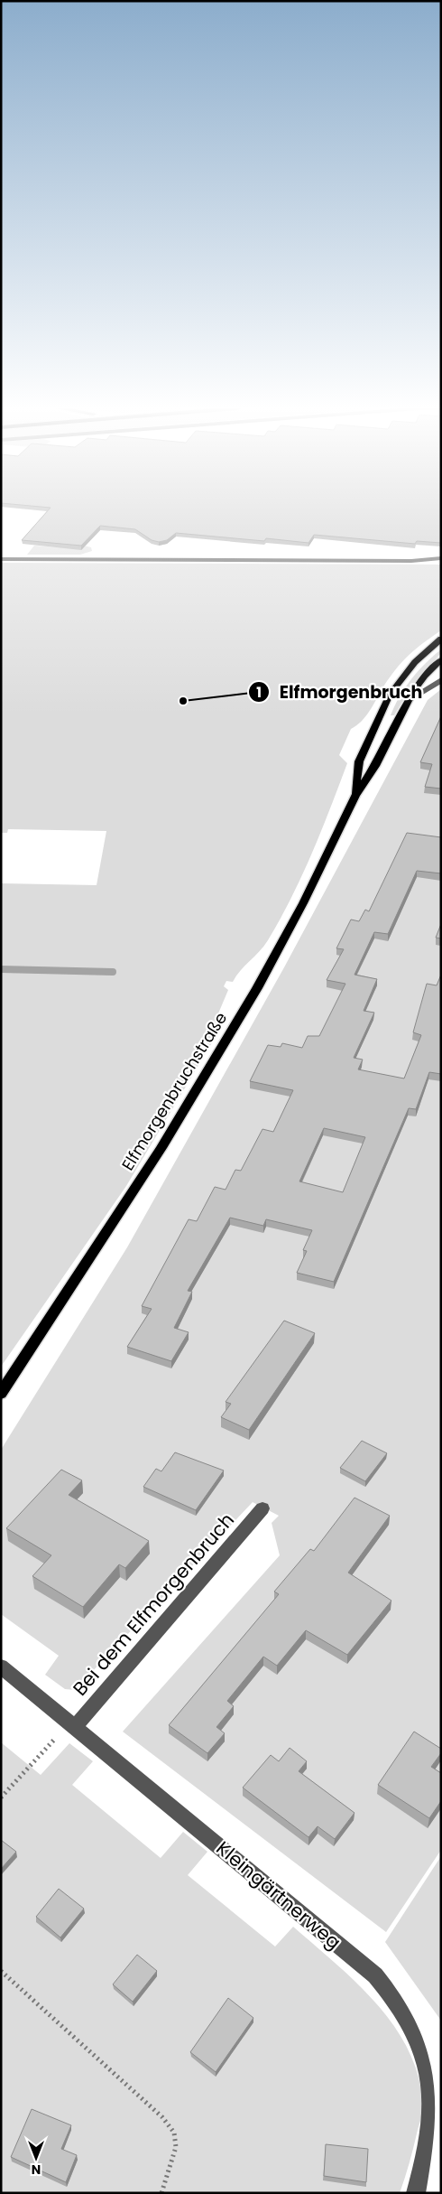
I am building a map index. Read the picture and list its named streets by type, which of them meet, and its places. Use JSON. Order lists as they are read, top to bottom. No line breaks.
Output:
{"streets":{"main road":["Elfmorgenbruchstraße"],"street":["Bei dem Elfmorgenbruch","Kleingärtnerweg"]},"crossings":[["Bei dem Elfmorgenbruch","Kleingärtnerweg"]],"places":["Elfmorgenbruch"],"north":"bottom"}
